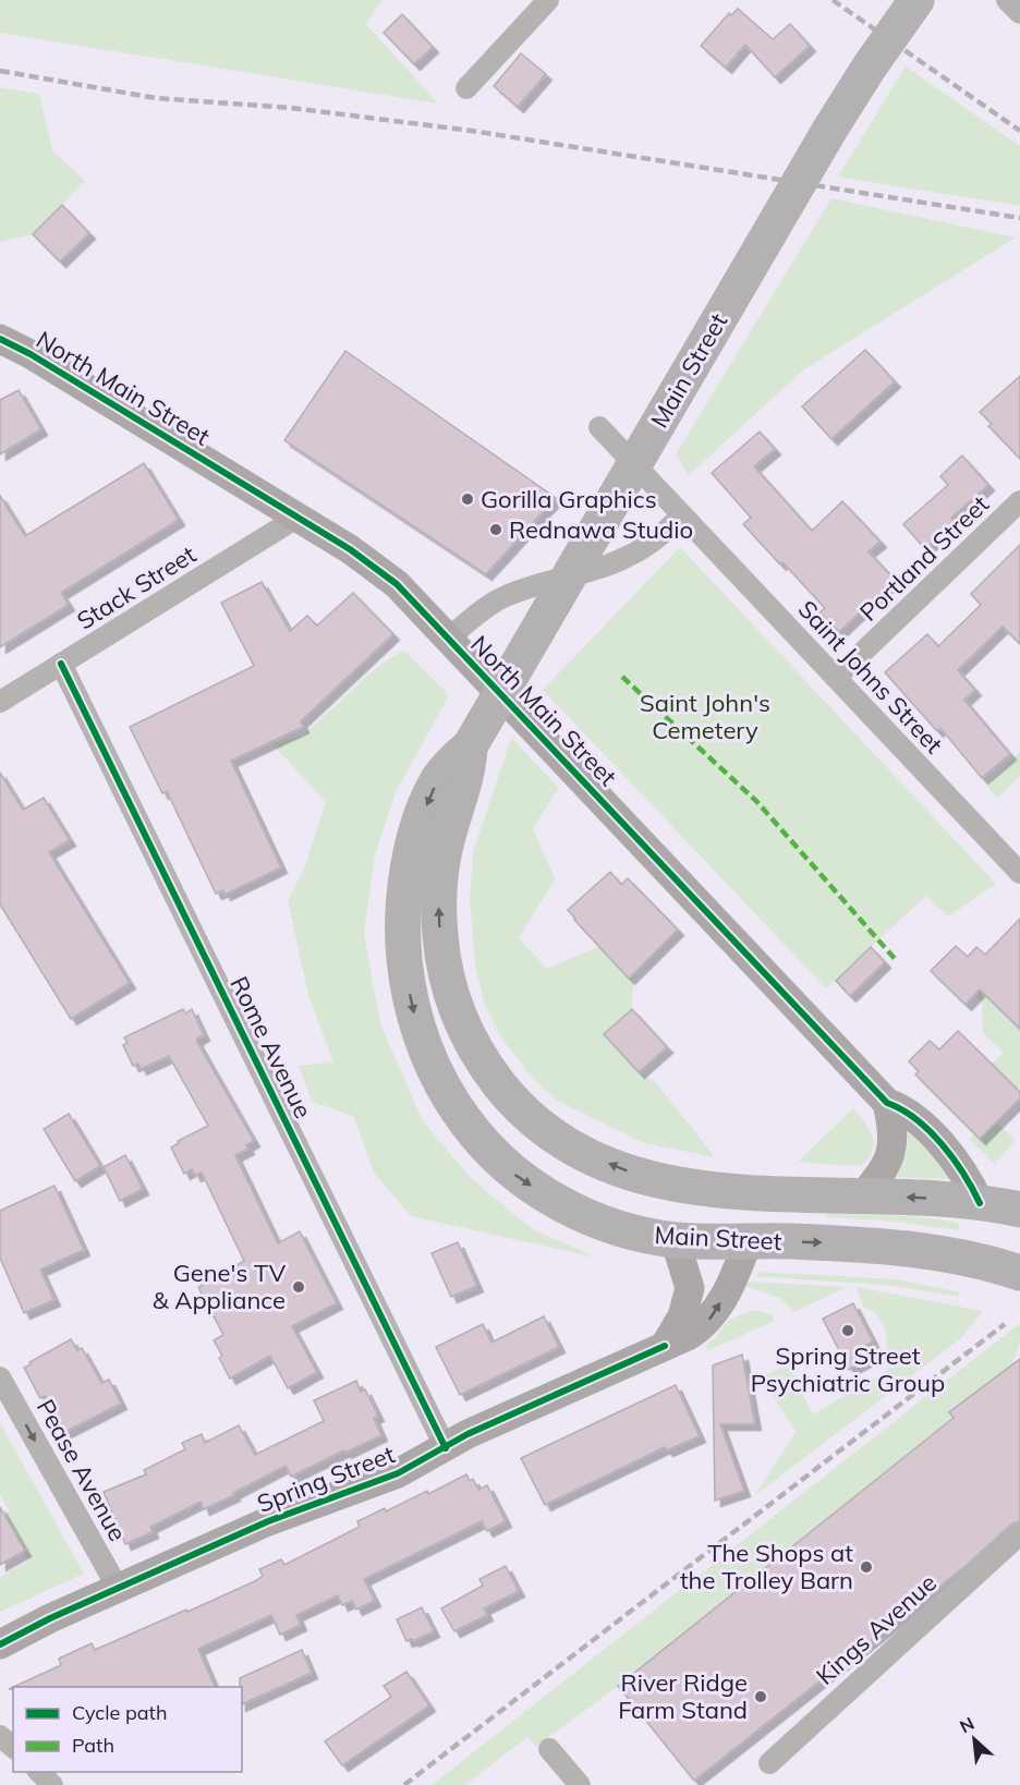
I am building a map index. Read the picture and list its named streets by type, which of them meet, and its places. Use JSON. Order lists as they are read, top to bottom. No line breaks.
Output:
{"streets":{"highway":["Main Street"],"street":["North Main Street","Portland Street","Stack Street","Saint Johns Street","Rome Avenue","Pease Avenue","Spring Street","Kings Avenue"]},"crossings":[["Main Street","North Main Street"],["Main Street","Spring Street"],["North Main Street","Stack Street"],["Portland Street","Saint Johns Street"],["Stack Street","Rome Avenue"],["Rome Avenue","Spring Street"],["Pease Avenue","Spring Street"]],"one_way":["Pease Avenue"],"parks":["Saint John's Cemetery"],"places":["Gorilla Graphics","Rednawa Studio","Gene's TV & Appliance","Spring Street Psychiatric Group","The Shops at the Trolley Barn","River Ridge Farm Stand"],"legend":["Cycle path","Path"],"north":"top left"}
